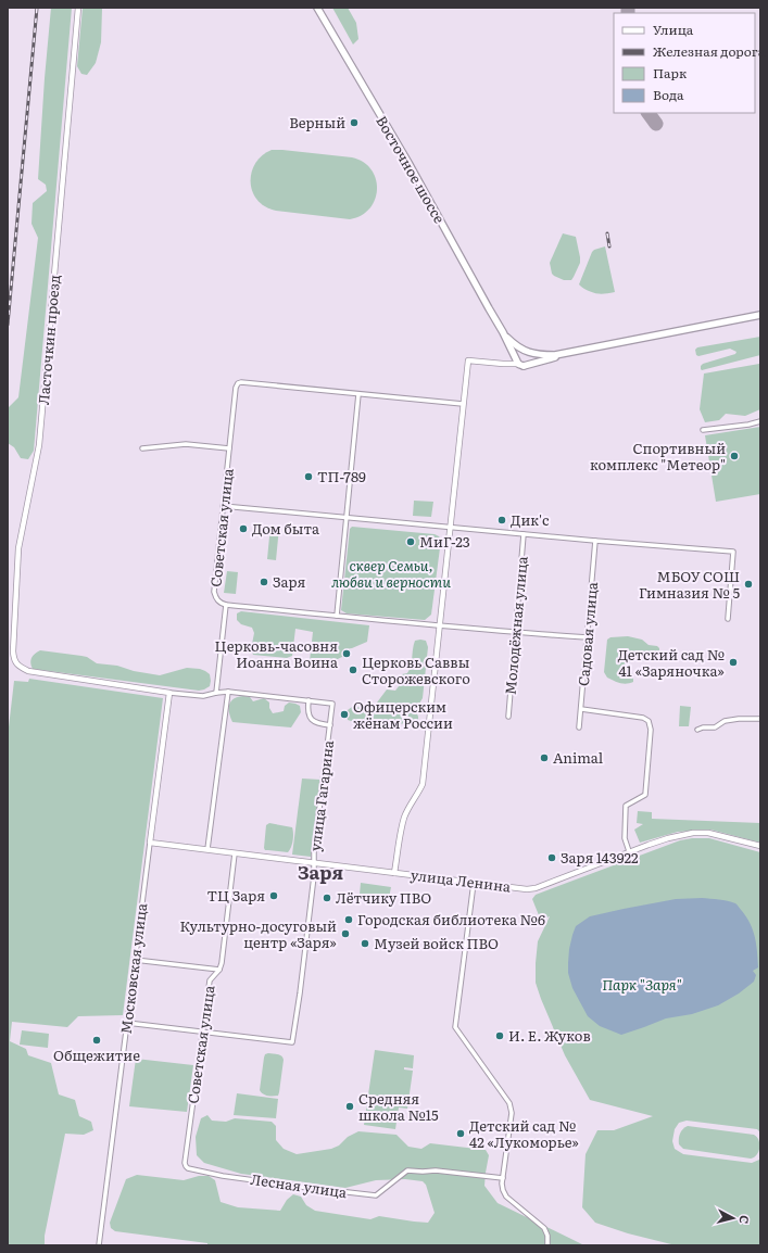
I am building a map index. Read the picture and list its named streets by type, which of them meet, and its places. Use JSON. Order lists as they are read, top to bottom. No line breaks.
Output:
{"streets":{"main road":["Восточное шоссе"],"street":["Ласточкин проезд","Советская улица","Молодёжная улица","Садовая улица","улица Гагарина","улица Ленина","Московская улица","Лесная улица"]},"crossings":[["Ласточкин проезд","Московская улица"],["Советская улица","улица Гагарина"],["Советская улица","улица Ленина"],["Советская улица","Лесная улица"],["улица Гагарина","улица Ленина"],["улица Ленина","Московская улица"]],"districts":["Заря"],"parks":["сквер Семьи, любви и верности","Парк \"Заря\""],"places":["Верный","Спортивный комплекс \"Метеор\"","ТП-789","Дик'с","Дом быта","МиГ-23","Заря","МБОУ СОШ Гимназия № 5","Церковь-часовня Иоанна Воина","Детский сад № 41 «Заряночка»","Церковь Саввы Сторожевского","Офицерским жёнам России","Animal","Заря 143922","ТЦ Заря","Лётчику ПВО","Городская библиотека №6","Культурно-досуговый центр «Заря»","Музей войск ПВО","И. Е. Жуков","Общежитие","Средняя школа №15","Детский сад № 42 «Лукоморье»"],"legend":["Улица","Железная дорога","Парк","Вода"],"north":"right"}
